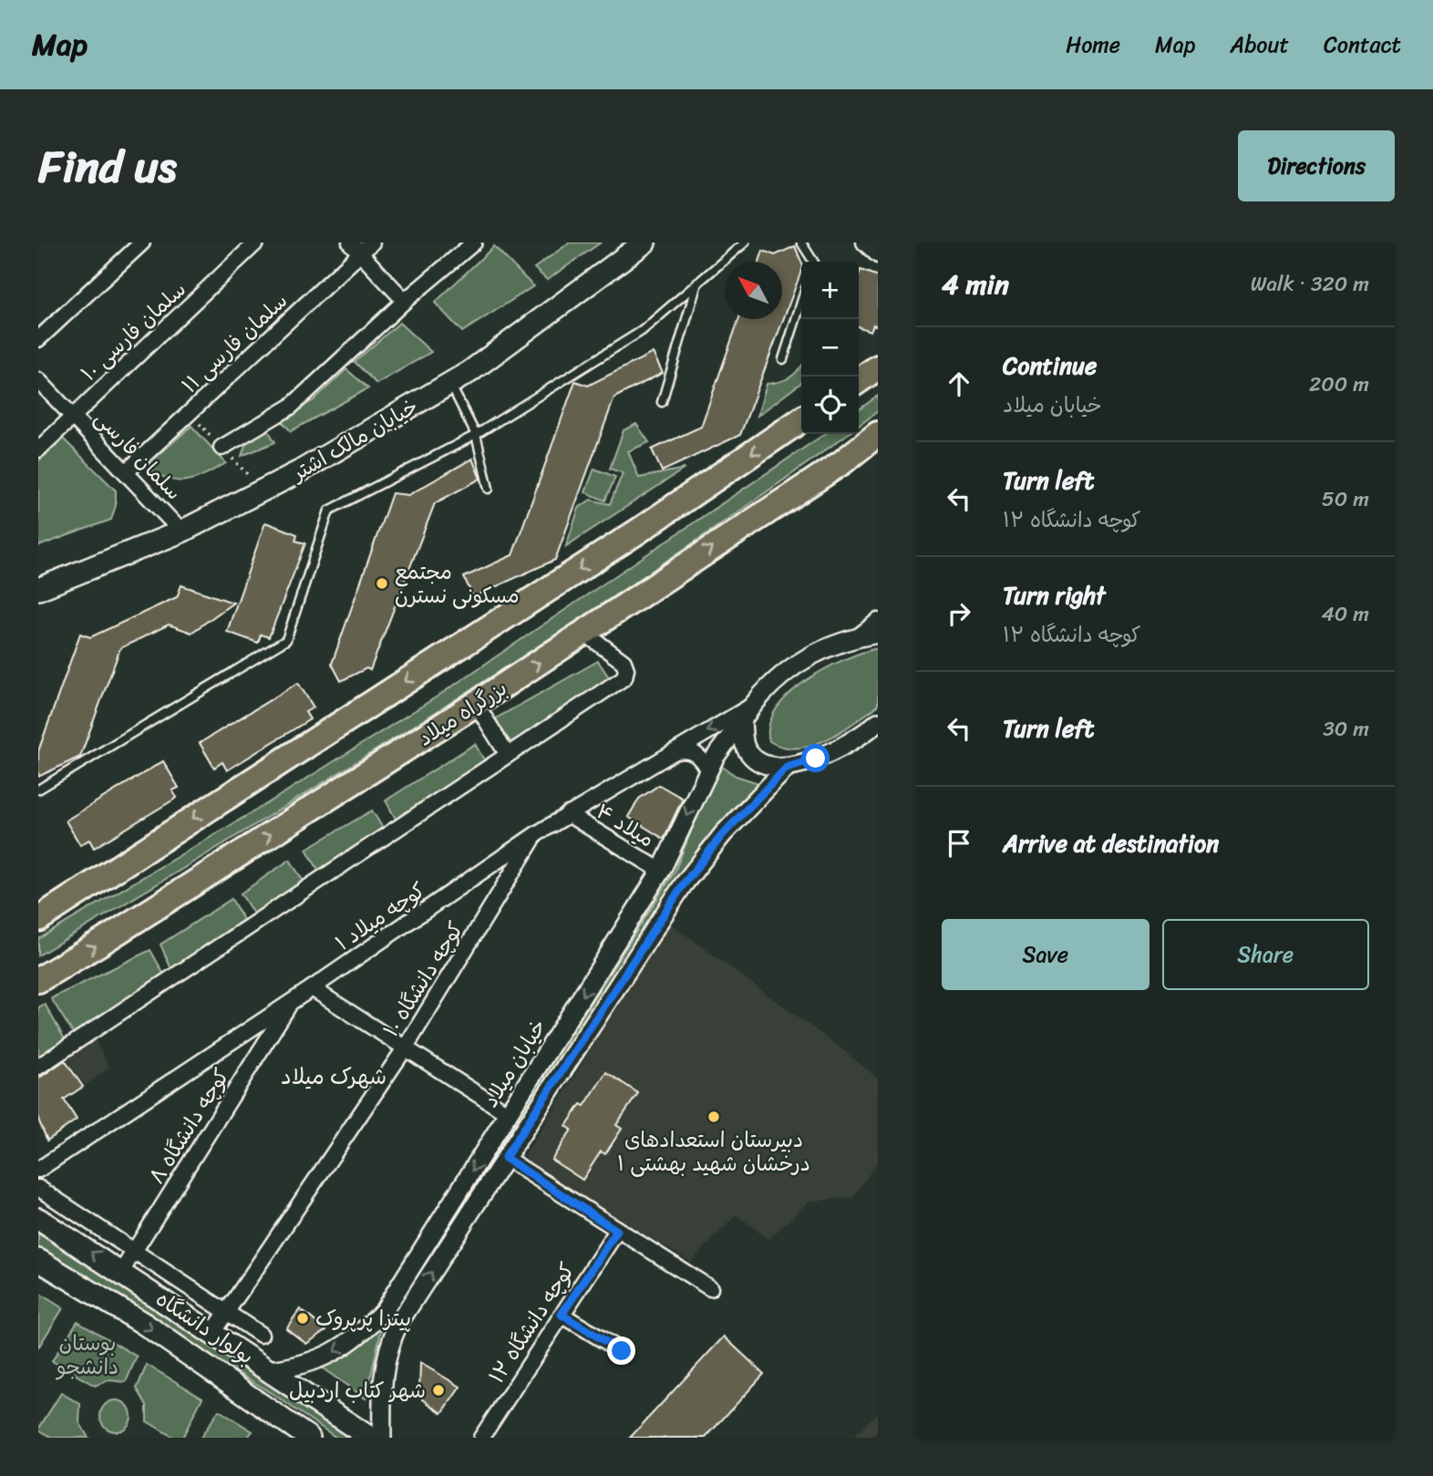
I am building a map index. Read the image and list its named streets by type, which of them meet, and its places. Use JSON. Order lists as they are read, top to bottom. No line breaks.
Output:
{"streets":{"highway":["بزرگراه میلاد"],"main road":["خیابان مالک اشتر","بولوار دانشگاه"],"street":["سلمان فارسی ۱۰","سلمان فارسی ۱۱","سلمان فارسی","میلاد ۴","کوچه میلاد ۱","کوچه دانشگاه ۱۰","خیابان میلاد","کوچه دانشگاه ۸","کوچه دانشگاه ۱۲"]},"crossings":[["سلمان فارسی ۱۰","سلمان فارسی"],["سلمان فارسی ۱۱","سلمان فارسی"],["خیابان مالک اشتر","سلمان فارسی"],["میلاد ۴","کوچه میلاد ۱"],["میلاد ۴","خیابان میلاد"],["کوچه میلاد ۱","کوچه دانشگاه ۱۰"],["کوچه میلاد ۱","خیابان میلاد"],["کوچه میلاد ۱","کوچه دانشگاه ۸"],["کوچه دانشگاه ۱۰","بولوار دانشگاه"],["خیابان میلاد","بولوار دانشگاه"],["کوچه دانشگاه ۸","بولوار دانشگاه"]],"districts":["شهرک میلاد"],"parks":["بوستان دانشجو"],"places":["مجتمع مسکونی نسترن","دبیرستان استعدادهای درخشان شهید بهشتی ۱","پیتزا پرپروک","شهر کتاب اردبیل"],"north":"top left","page":{"header":"Map","nav":["Home","Map","About","Contact"],"title":"Find us","buttons":["Directions",["Save","Share"]],"heading":["4 min","Walk · 320 m"],"map_buttons":["+","−"],"list":[["Continue","خیابان میلاد","200 m"],["Turn left","کوچه دانشگاه ۱۲","50 m"],["Turn right","کوچه دانشگاه ۱۲","40 m"],["Turn left","30 m"],"Arrive at destination"]}}
